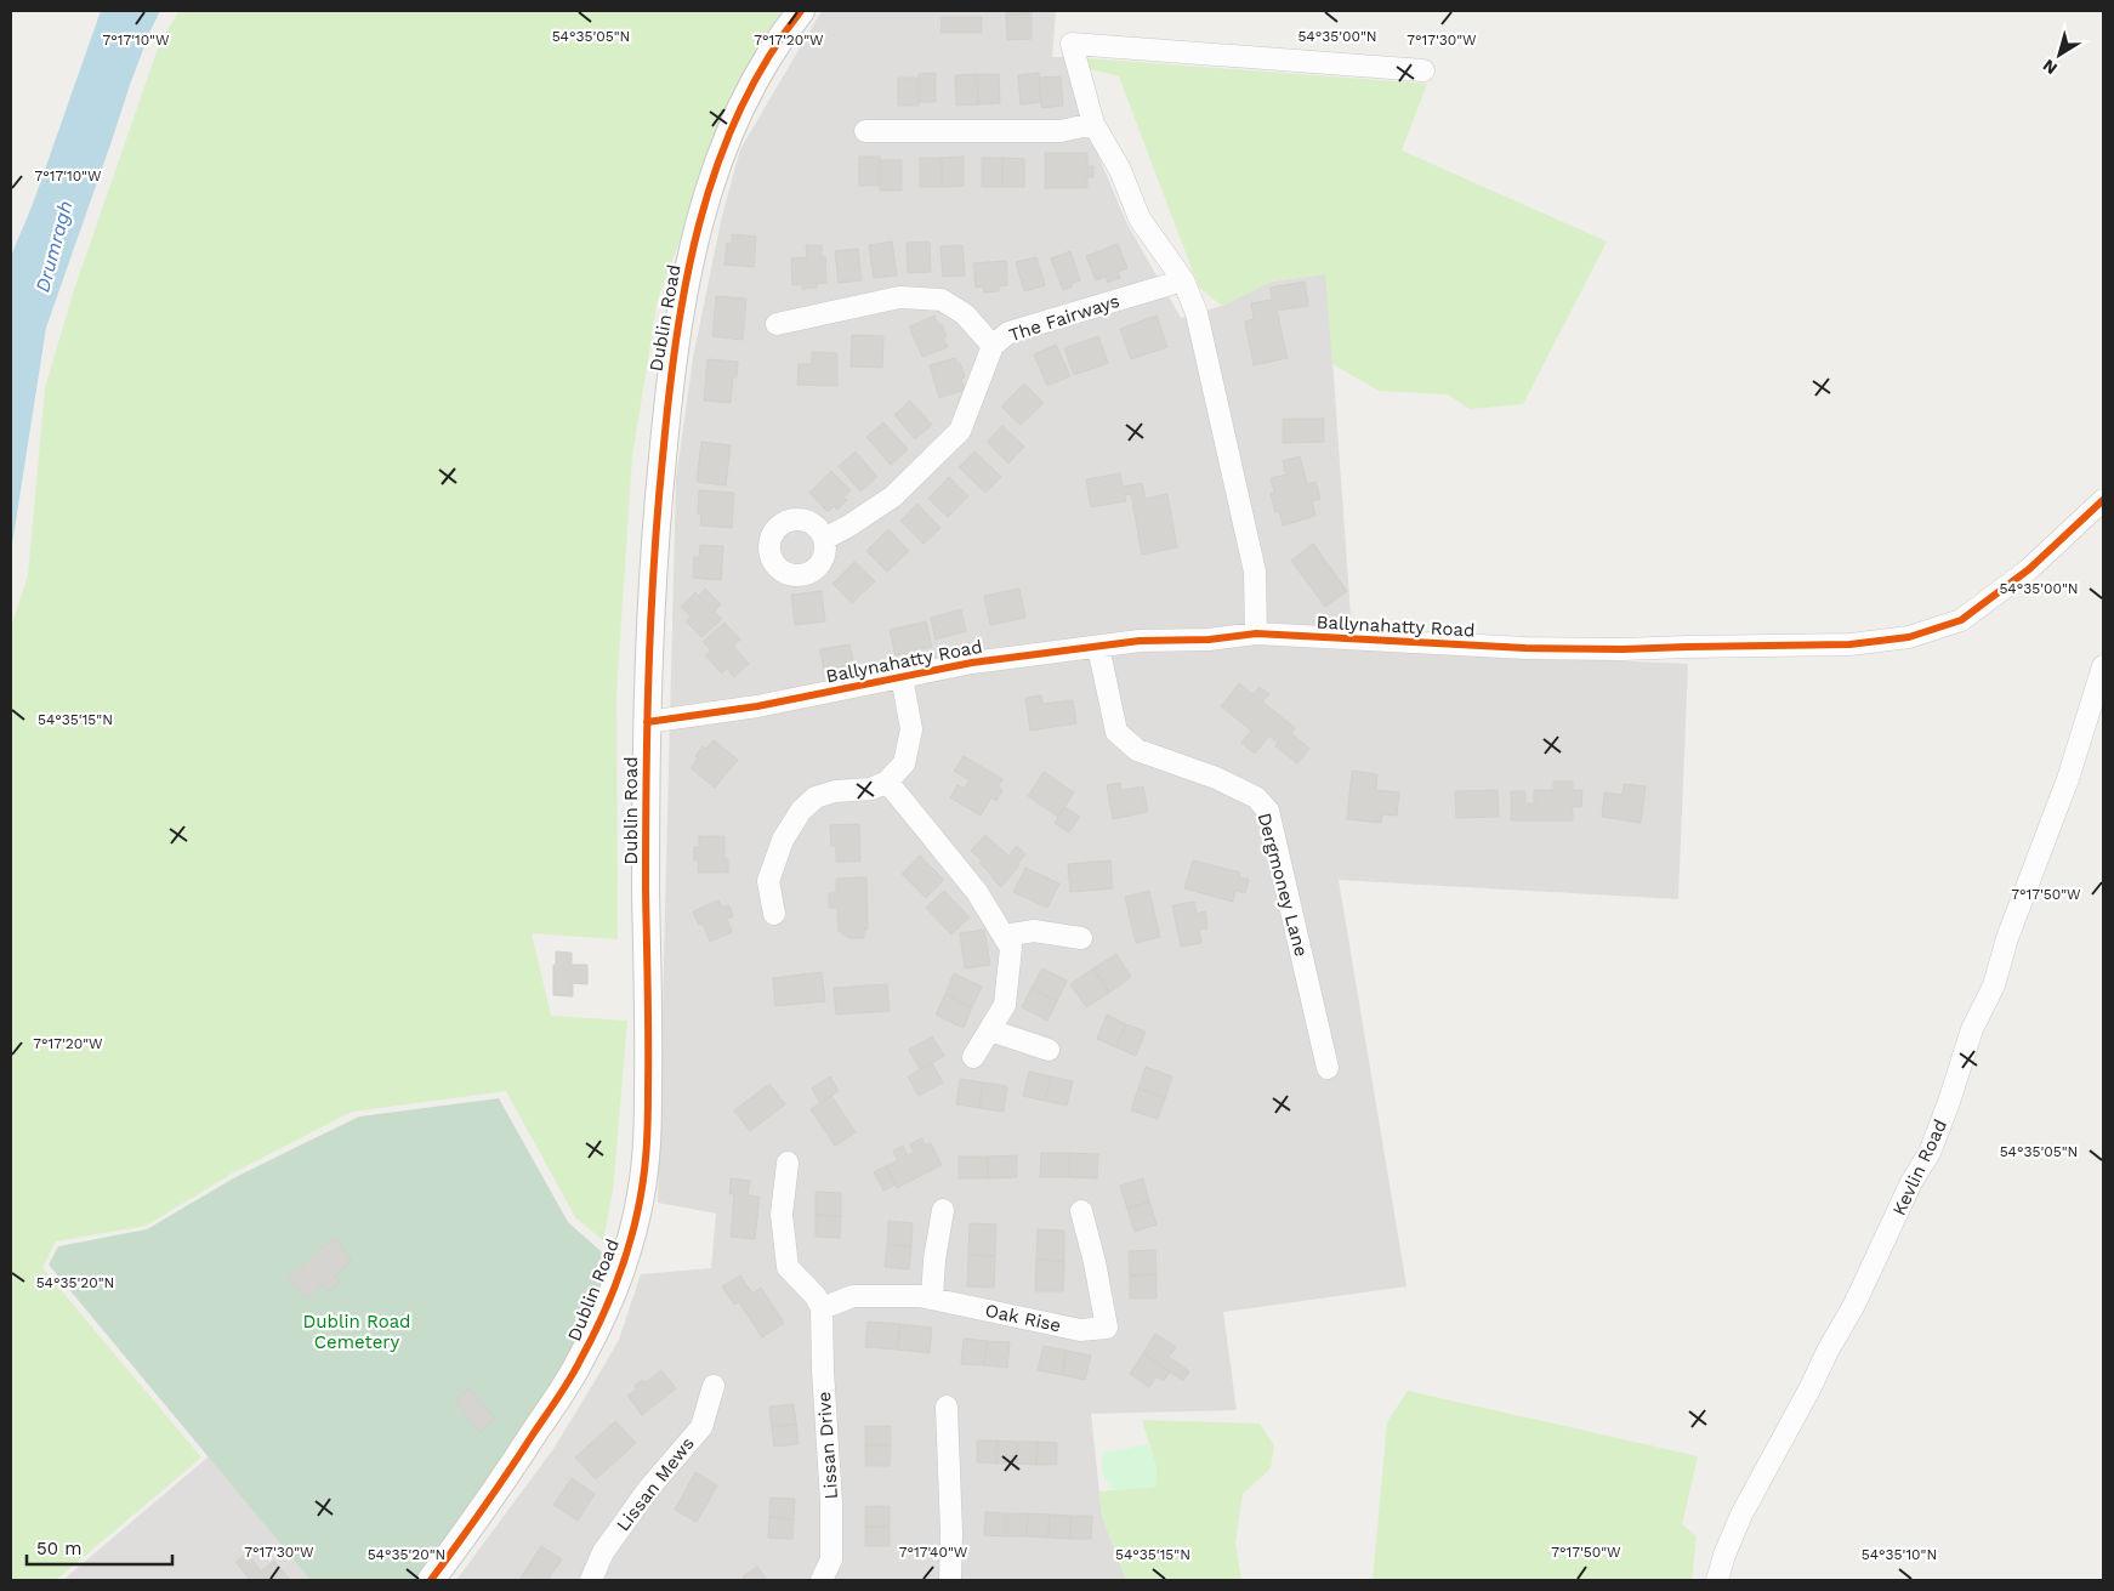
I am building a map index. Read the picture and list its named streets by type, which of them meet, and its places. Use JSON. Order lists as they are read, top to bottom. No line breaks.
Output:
{"streets":{"street":["Dublin Road","The Fairways","Ballynahatty Road","Dergmoney Lane","Kevlin Road","Oak Rise","Lissan Drive","Lissan Mews"]},"crossings":[["Dublin Road","Ballynahatty Road"],["Ballynahatty Road","Dergmoney Lane"],["Oak Rise","Lissan Drive"]],"water":["Drumragh"],"parks":["Dublin Road Cemetery"],"scale_bar":"50 m","north":"bottom left","coordinates":["54°35'05\"N","54°35'00\"N","7°17'10\"W","7°17'20\"W","7°17'30\"W","54°35'15\"N","7°17'50\"W","54°35'20\"N","7°17'40\"W","54°35'10\"N"]}
